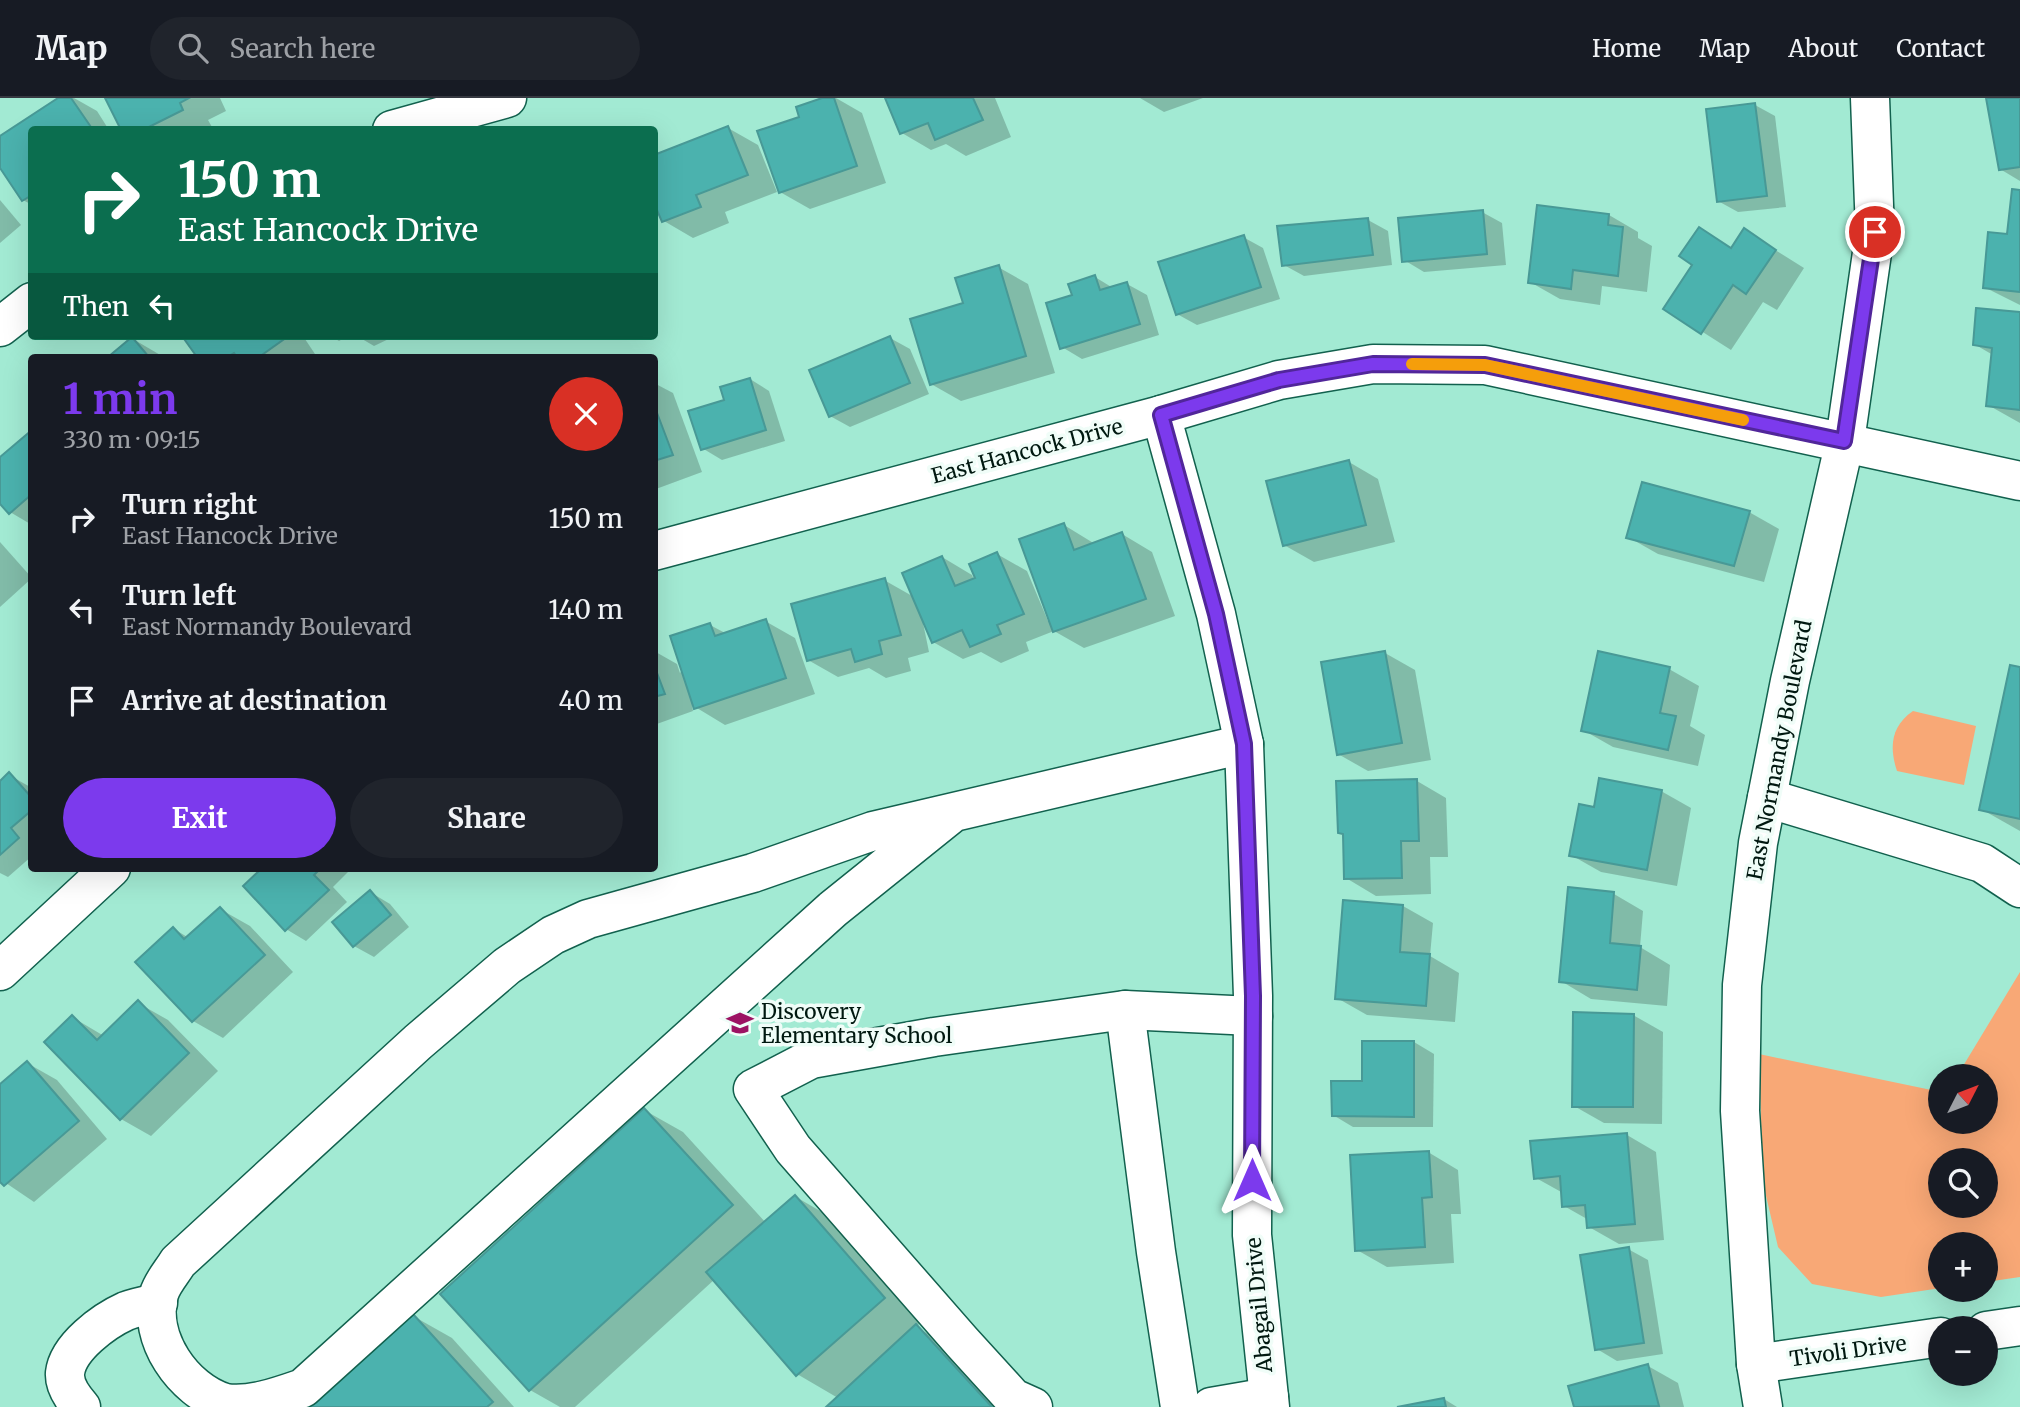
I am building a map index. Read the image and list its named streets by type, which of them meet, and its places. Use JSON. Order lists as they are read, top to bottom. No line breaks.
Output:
{"streets":{"street":["East Hancock Drive","East Normandy Boulevard","Abagail Drive","Tivoli Drive"]},"crossings":[["East Hancock Drive","East Normandy Boulevard"],["East Hancock Drive","Abagail Drive"],["East Normandy Boulevard","Tivoli Drive"]],"places":{"school or university":["Discovery Elementary School"]},"north":"top right","page":{"header":"Map","search":"Search here","nav":["Home","Map","About","Contact"],"turn":["150 m","East Hancock Drive"],"then":"Then","heading":["1 min","330 m · 09:15"],"list":[{"name":"Turn right","note":"East Hancock Drive","value":"150 m"},{"name":"Turn left","note":"East Normandy Boulevard","value":"140 m"},{"name":"Arrive at destination","value":"40 m"}],"buttons":["Exit","Share"],"map_buttons":["+","−"]}}
